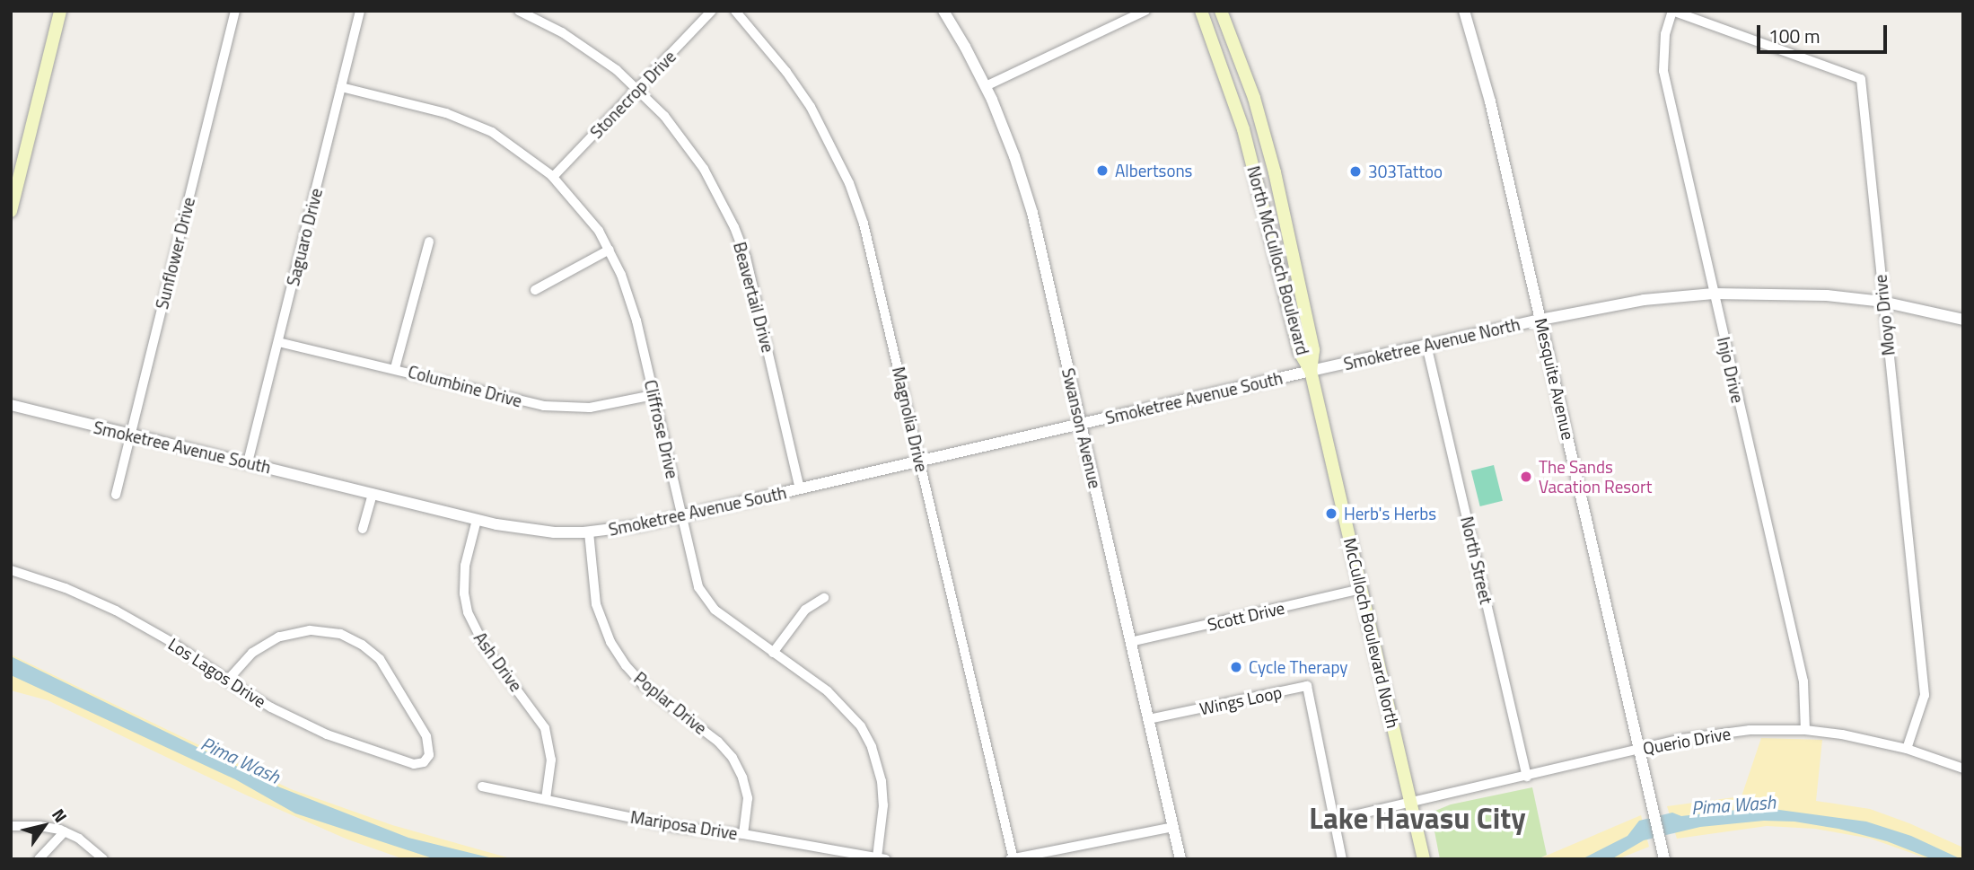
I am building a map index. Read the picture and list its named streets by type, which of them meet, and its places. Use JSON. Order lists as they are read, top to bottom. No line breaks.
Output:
{"streets":{"main road":["North McCulloch Boulevard","McCulloch Boulevard North"],"street":["Stonecrop Drive","Saguaro Drive","Sunflower Drive","Beavertail Drive","Moyo Drive","Smoketree Avenue North","Injo Drive","Mesquite Avenue","Columbine Drive","Smoketree Avenue South","Magnolia Drive","Swanson Avenue","Cliffrose Drive","North Street","Scott Drive","Ash Drive","Los Lagos Drive","Wings Loop","Poplar Drive","Querio Drive","Mariposa Drive"]},"crossings":[["Stonecrop Drive","Beavertail Drive"],["Stonecrop Drive","Cliffrose Drive"],["Saguaro Drive","Columbine Drive"],["Saguaro Drive","Smoketree Avenue South"],["Saguaro Drive","Cliffrose Drive"],["Sunflower Drive","Smoketree Avenue South"],["North McCulloch Boulevard","Smoketree Avenue North"],["North McCulloch Boulevard","Smoketree Avenue South"],["North McCulloch Boulevard","McCulloch Boulevard North"],["Beavertail Drive","Smoketree Avenue South"],["Moyo Drive","Smoketree Avenue North"],["Moyo Drive","Injo Drive"],["Moyo Drive","Querio Drive"],["Smoketree Avenue North","Injo Drive"],["Smoketree Avenue North","Mesquite Avenue"],["Smoketree Avenue North","Smoketree Avenue South"],["Smoketree Avenue North","North Street"],["Smoketree Avenue North","McCulloch Boulevard North"],["Injo Drive","Querio Drive"],["Mesquite Avenue","Querio Drive"],["Columbine Drive","Cliffrose Drive"],["Smoketree Avenue South","Magnolia Drive"],["Smoketree Avenue South","Swanson Avenue"],["Smoketree Avenue South","Cliffrose Drive"],["Smoketree Avenue South","McCulloch Boulevard North"],["Smoketree Avenue South","Ash Drive"],["Smoketree Avenue South","Poplar Drive"],["Swanson Avenue","Scott Drive"],["Swanson Avenue","Wings Loop"],["Cliffrose Drive","Mariposa Drive"],["North Street","Querio Drive"],["Scott Drive","McCulloch Boulevard North"],["McCulloch Boulevard North","Querio Drive"],["Ash Drive","Mariposa Drive"],["Wings Loop","Querio Drive"],["Poplar Drive","Mariposa Drive"]],"districts":["Lake Havasu City"],"water":["Pima Wash"],"places":["Albertsons","303Tattoo","The Sands Vacation Resort","Herb's Herbs","Cycle Therapy"],"scale_bar":"100 m","north":"top right"}
